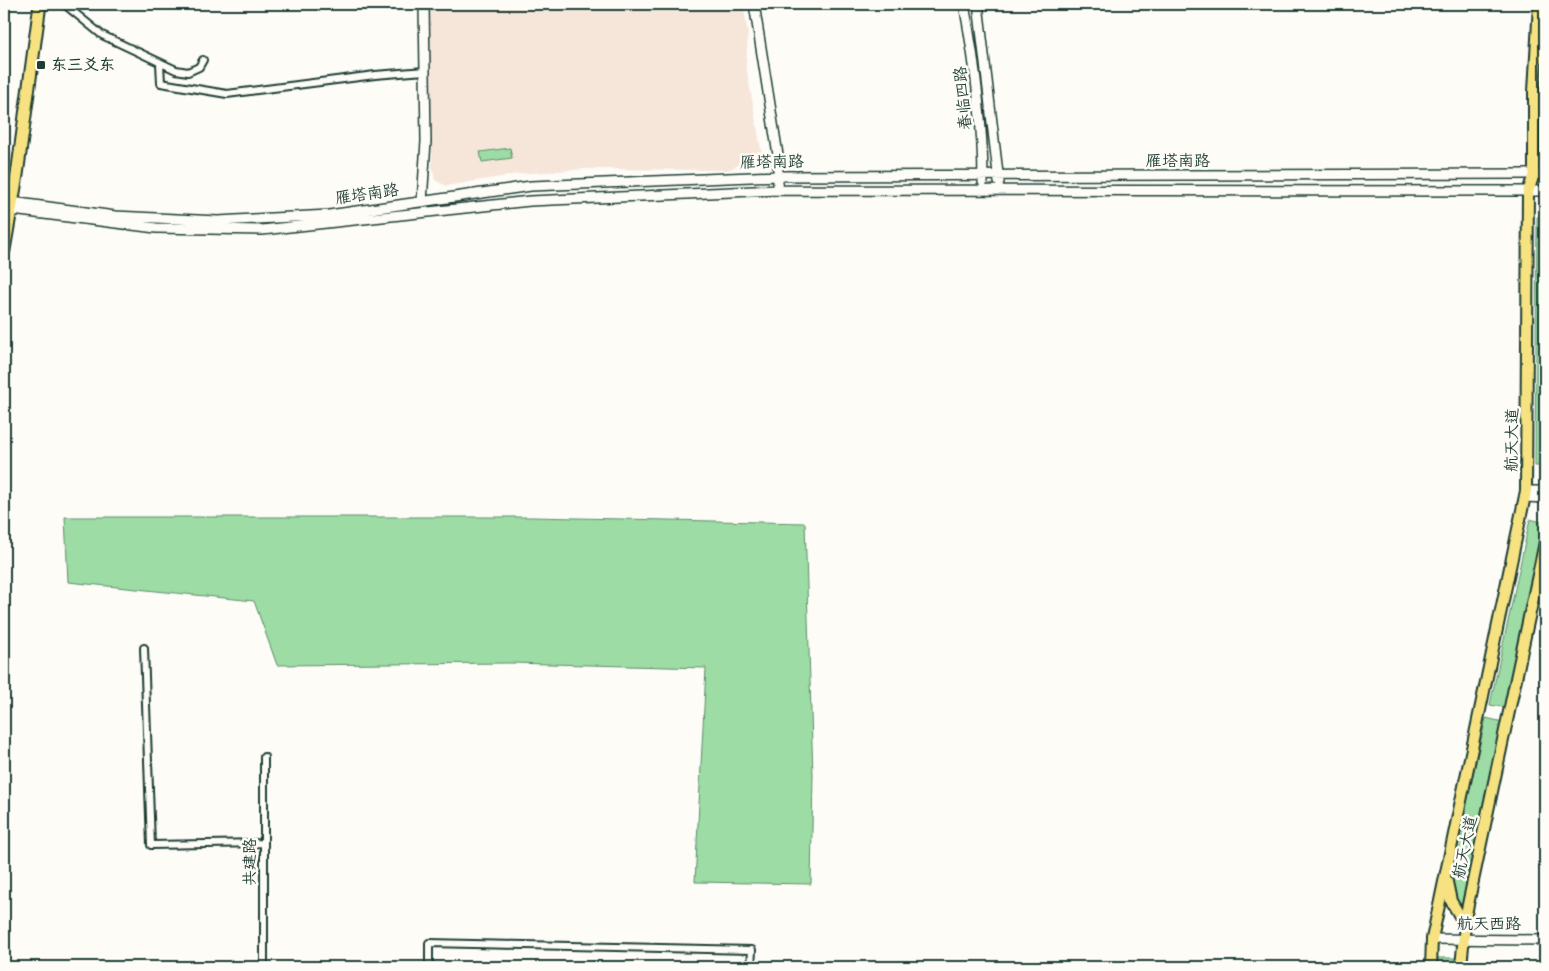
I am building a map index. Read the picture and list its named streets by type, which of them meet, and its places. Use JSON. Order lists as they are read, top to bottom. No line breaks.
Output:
{"streets":{"main road":["春临四路","雁塔南路","航天大道","航天西路"],"street":["共建路"]},"crossings":[["春临四路","雁塔南路"],["雁塔南路","航天大道"],["航天大道","航天西路"]],"places":{"transit":["东三爻东"]}}
